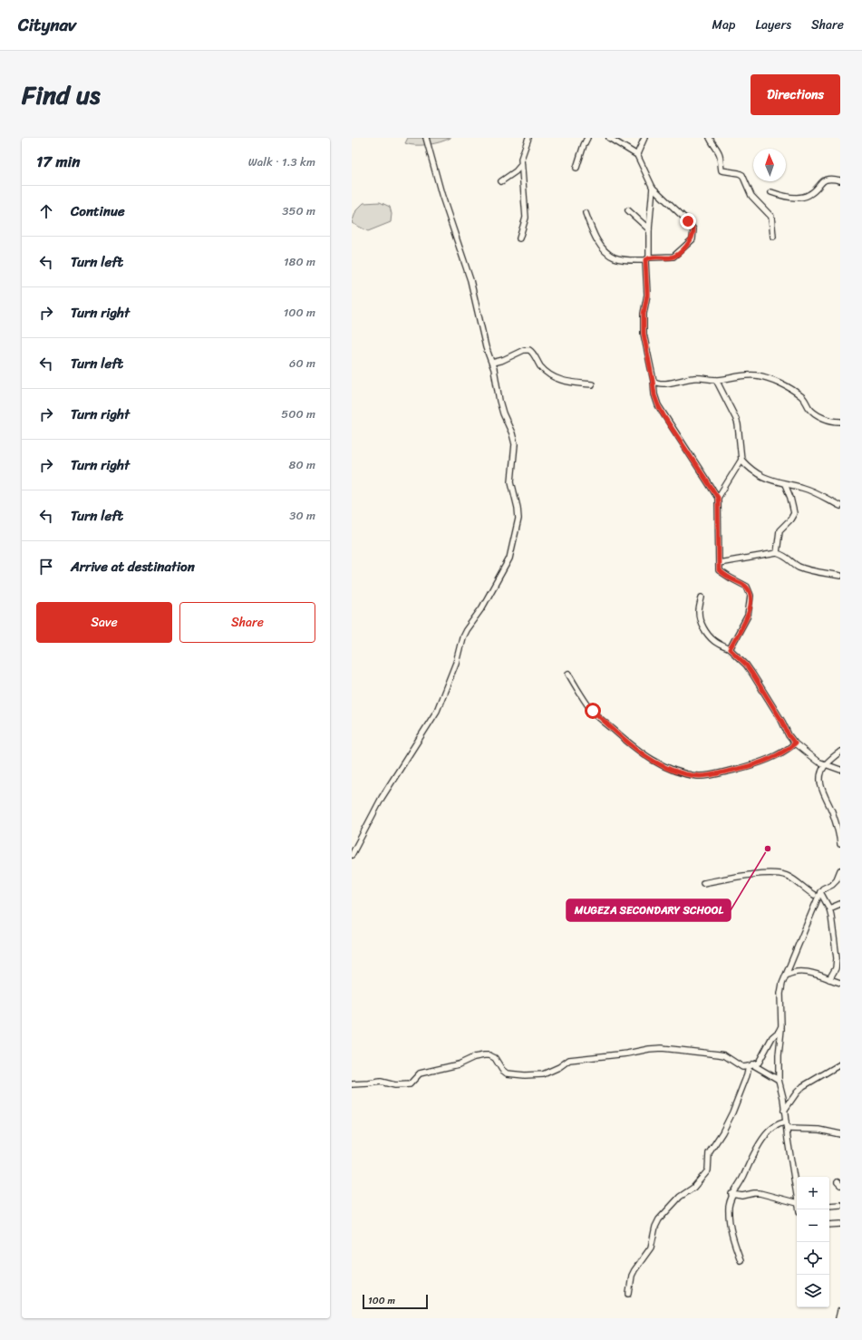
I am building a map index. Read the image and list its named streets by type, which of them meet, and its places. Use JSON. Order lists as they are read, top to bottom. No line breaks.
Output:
{"places":["MUGEZA SECONDARY SCHOOL"],"scale_bar":"100 m","north":"top","page":{"header":"Citynav","nav":["Map","Layers","Share"],"title":"Find us","buttons":["Directions",["Save","Share"]],"heading":["17 min","Walk · 1.3 km"],"list":[["Continue","350 m"],["Turn left","180 m"],["Turn right","100 m"],["Turn left","60 m"],["Turn right","500 m"],["Turn right","80 m"],["Turn left","30 m"],"Arrive at destination"],"map_buttons":["+","−"],"scale":"100 m"}}
